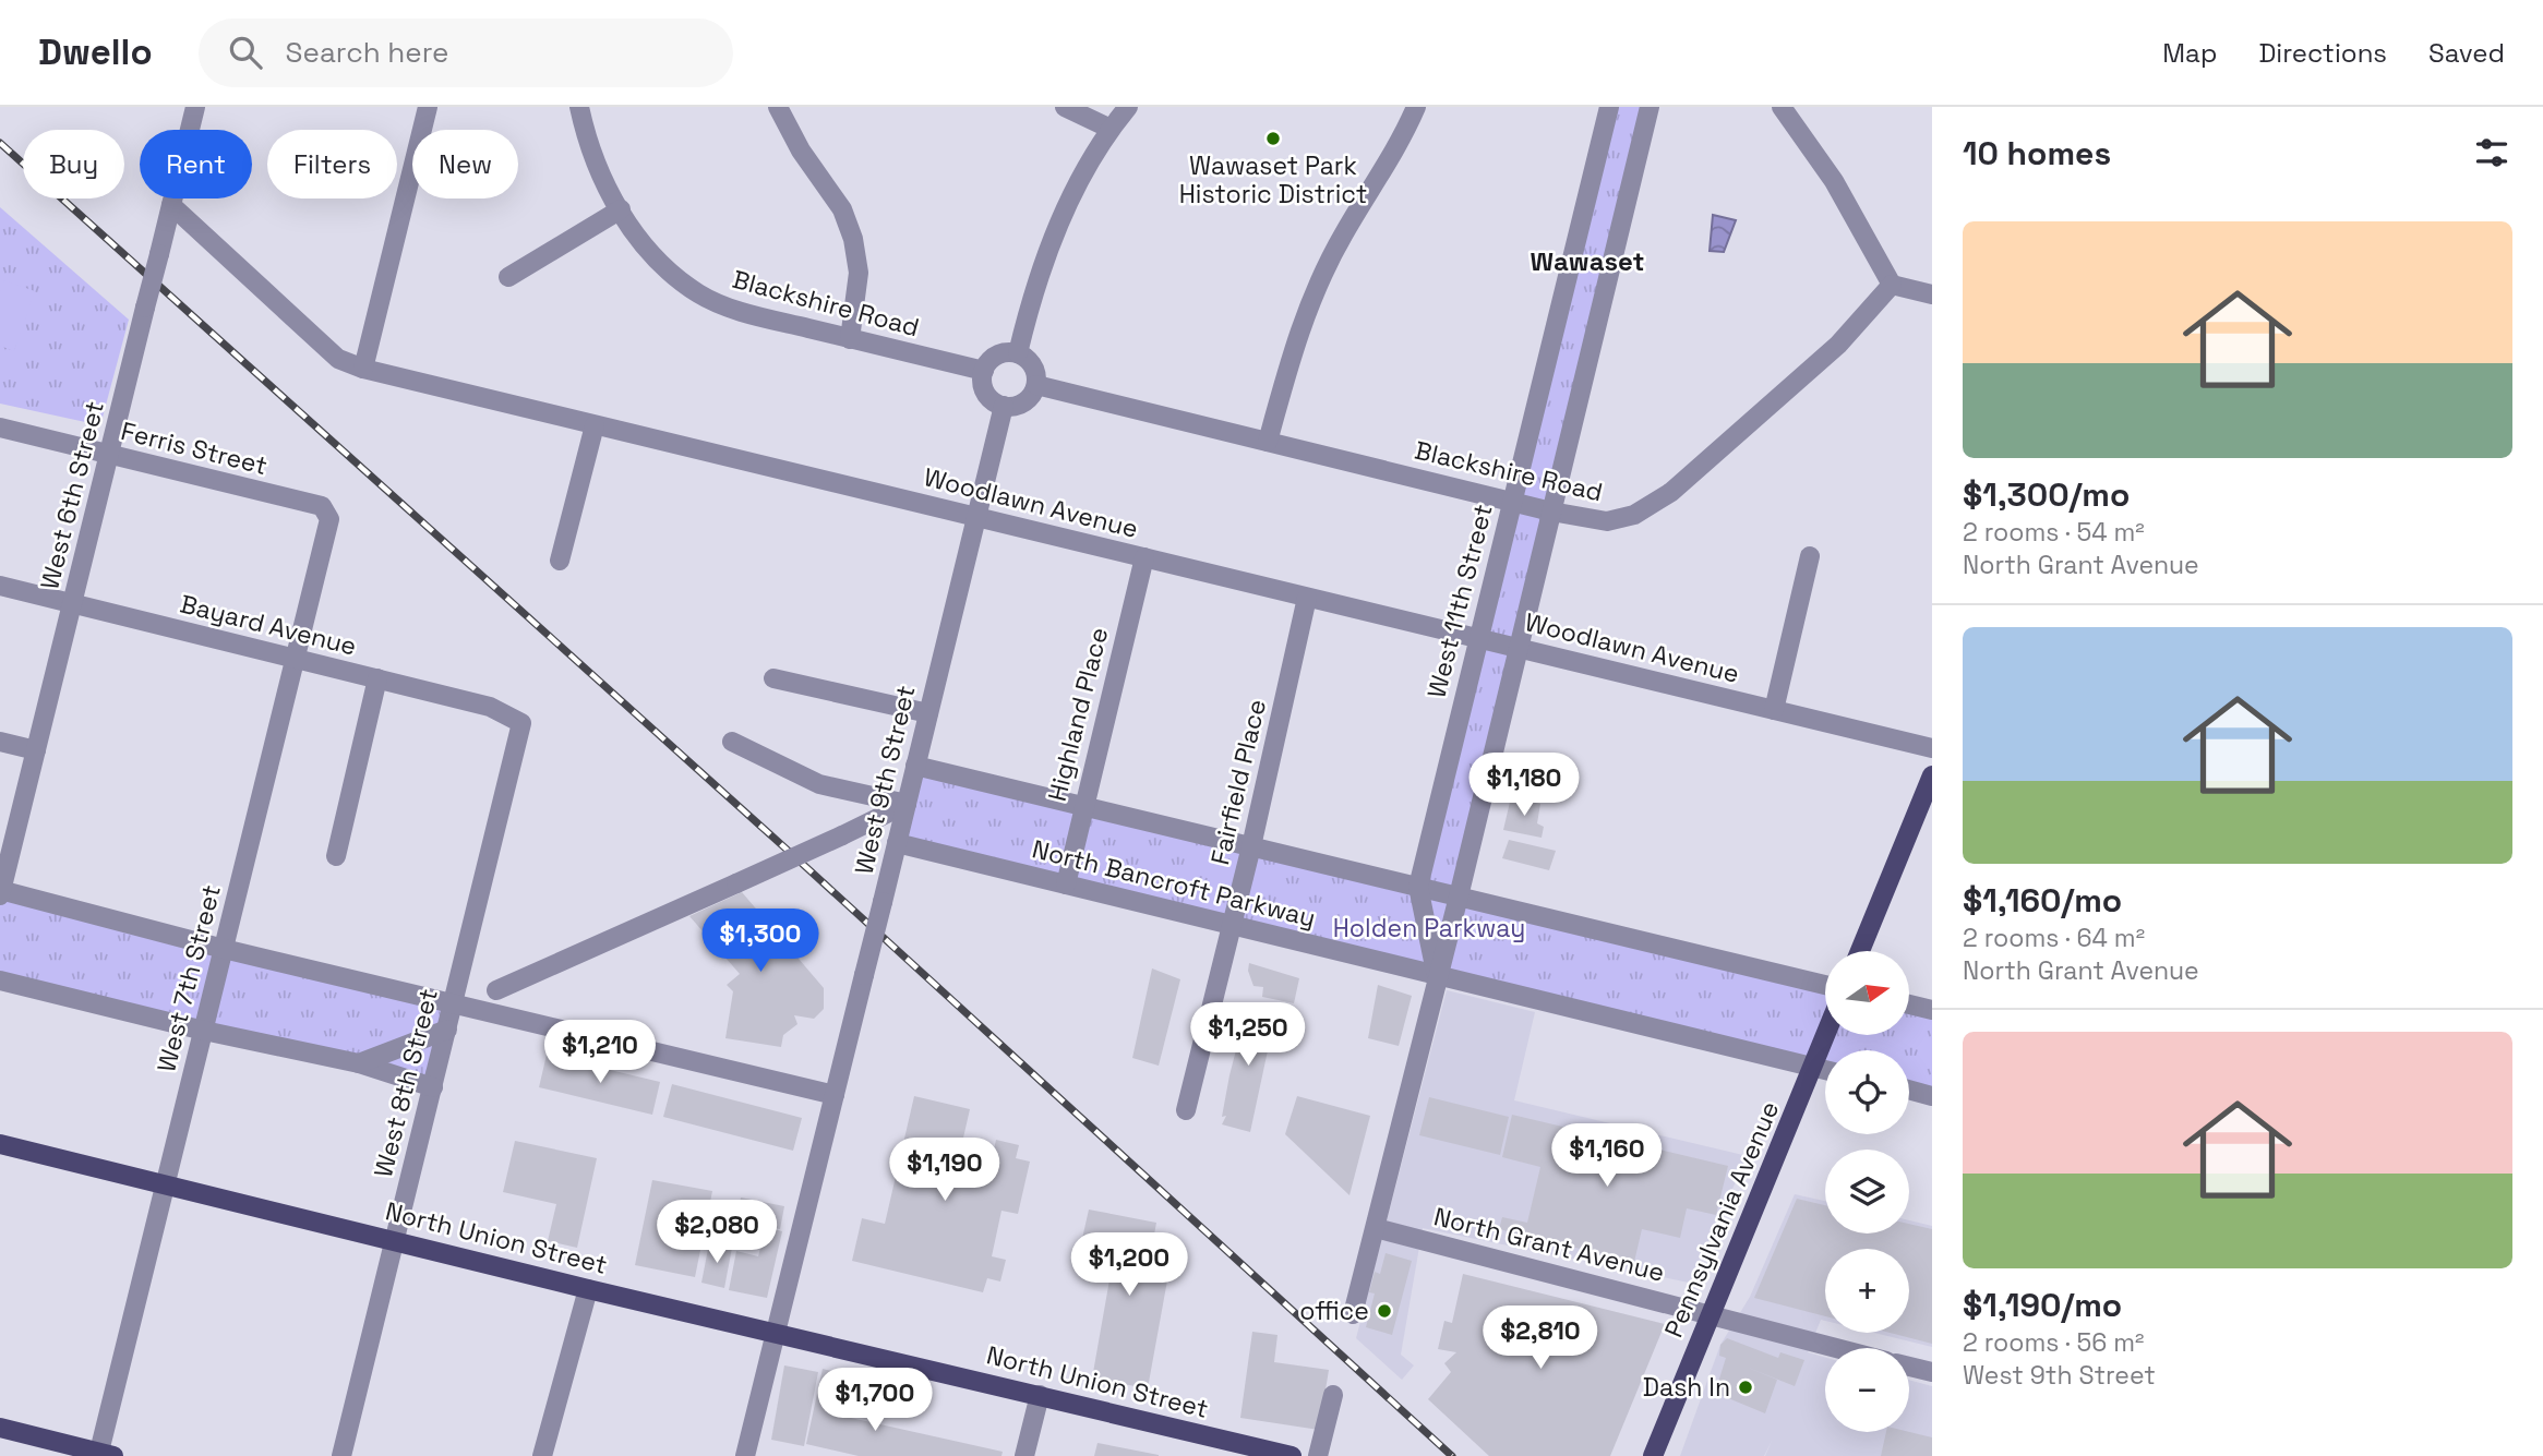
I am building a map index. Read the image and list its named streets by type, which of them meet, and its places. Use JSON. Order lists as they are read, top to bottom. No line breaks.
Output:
{"streets":{"main road":["Pennsylvania Avenue","North Union Street"],"street":["Blackshire Road","Ferris Street","West 6th Street","Woodlawn Avenue","West 11th Street","Bayard Avenue","Highland Place","West 9th Street","Fairfield Place","North Bancroft Parkway","West 7th Street","West 8th Street","North Grant Avenue"]},"crossings":[["Blackshire Road","West 11th Street"],["Blackshire Road","West 9th Street"],["Ferris Street","West 6th Street"],["Ferris Street","West 7th Street"],["West 6th Street","Woodlawn Avenue"],["West 6th Street","Bayard Avenue"],["Woodlawn Avenue","West 11th Street"],["Woodlawn Avenue","Highland Place"],["Woodlawn Avenue","West 9th Street"],["Woodlawn Avenue","Fairfield Place"],["West 11th Street","North Bancroft Parkway"],["West 11th Street","North Grant Avenue"],["Bayard Avenue","West 7th Street"],["Bayard Avenue","West 8th Street"],["Highland Place","North Bancroft Parkway"],["West 9th Street","North Bancroft Parkway"],["West 9th Street","North Union Street"],["Fairfield Place","North Bancroft Parkway"],["North Bancroft Parkway","Pennsylvania Avenue"],["West 7th Street","North Union Street"],["West 8th Street","North Union Street"],["Pennsylvania Avenue","North Grant Avenue"]],"districts":["Wawaset"],"parks":["Holden Parkway"],"places":["Wawaset Park Historic District","office","Dash In"],"north":"right","page":{"header":"Dwello","search":"Search here","nav":["Map","Directions","Saved"],"heading":"10 homes","chip":["Buy","Rent","Filters","New"],"list":[{"name":"$1,300/mo","note":"2 rooms · 54 m² · North Grant Avenue"},{"name":"$1,160/mo","note":"2 rooms · 64 m² · North Grant Avenue"},{"name":"$1,190/mo","note":"2 rooms · 56 m² · West 9th Street"}],"price":["$1,180","$1,300","$1,250","$1,210","$1,160","$1,190","$2,080","$1,200","$2,810","$1,700"],"map_buttons":["+","−"]}}
